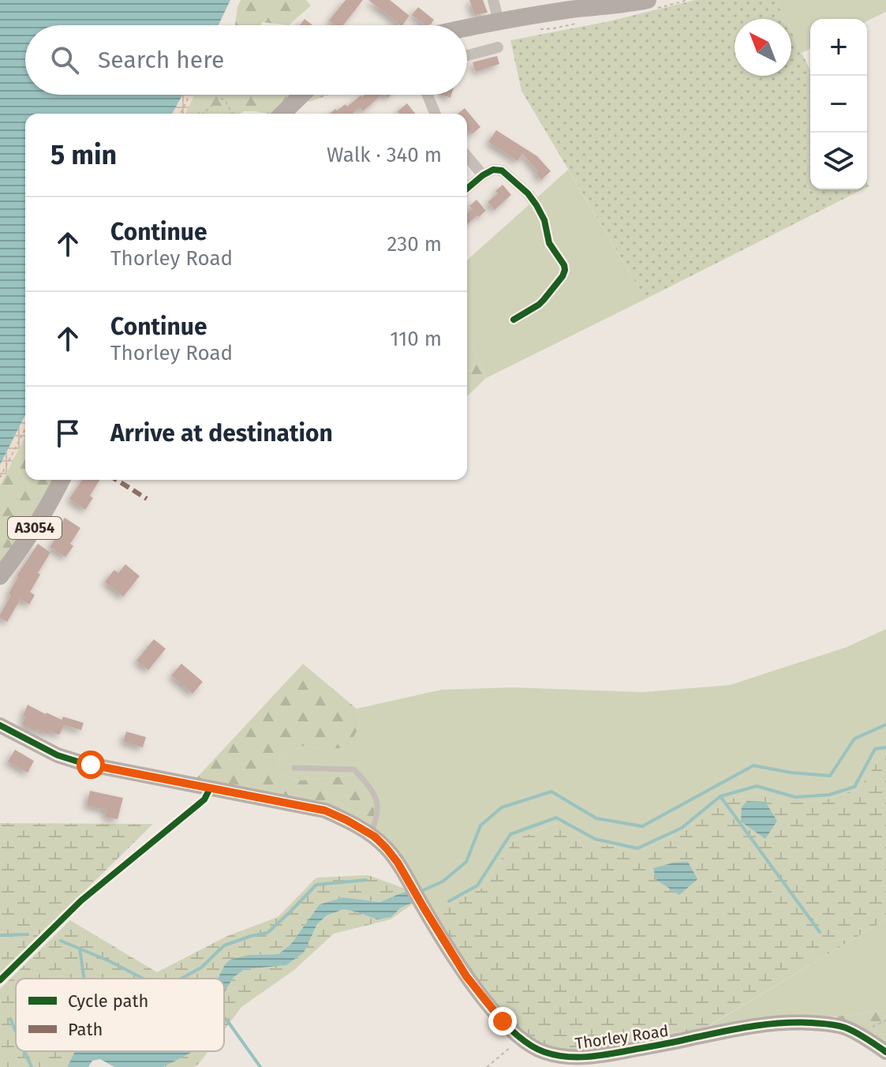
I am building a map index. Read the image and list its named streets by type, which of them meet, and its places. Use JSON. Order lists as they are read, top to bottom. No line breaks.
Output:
{"streets":{"main road":["A3054","Thorley Road"]},"legend":["Cycle path","Path"],"north":"top left","page":{"map_buttons":["+","−"],"search":"Search here","heading":["5 min","Walk · 340 m"],"list":[["Continue","Thorley Road","230 m"],["Continue","Thorley Road","110 m"],"Arrive at destination"]}}
